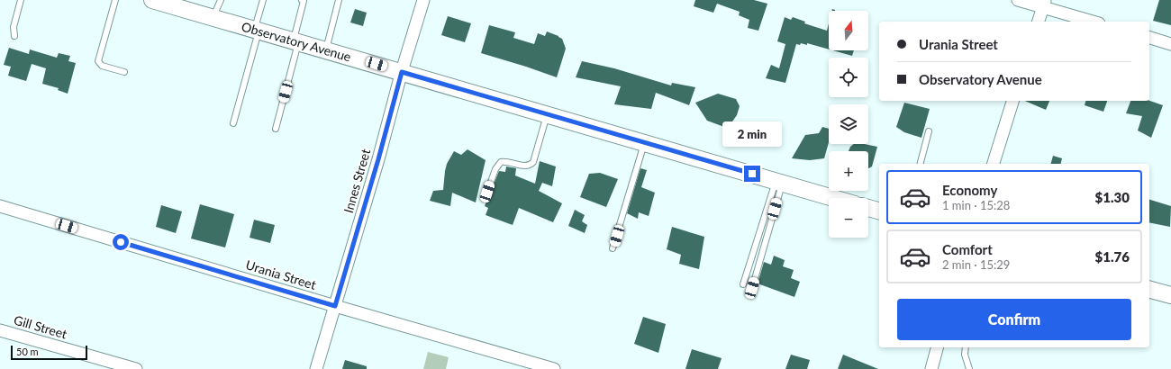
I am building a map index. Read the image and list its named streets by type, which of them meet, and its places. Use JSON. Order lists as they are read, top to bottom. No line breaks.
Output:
{"streets":{"main road":["Observatory Avenue"],"street":["Innes Street","Urania Street","Gill Street"]},"crossings":[["Observatory Avenue","Innes Street"],["Innes Street","Urania Street"]],"scale_bar":"50 m","north":"top","page":{"map_buttons":["+","−"],"banner":["Urania Street","Observatory Avenue"],"bubble":"2 min","list":[{"name":"Economy","note":"1 min · 15:28","value":"$1.30"},{"name":"Comfort","note":"2 min · 15:29","value":"$1.76"}],"buttons":"Confirm","scale":"50 m"}}
